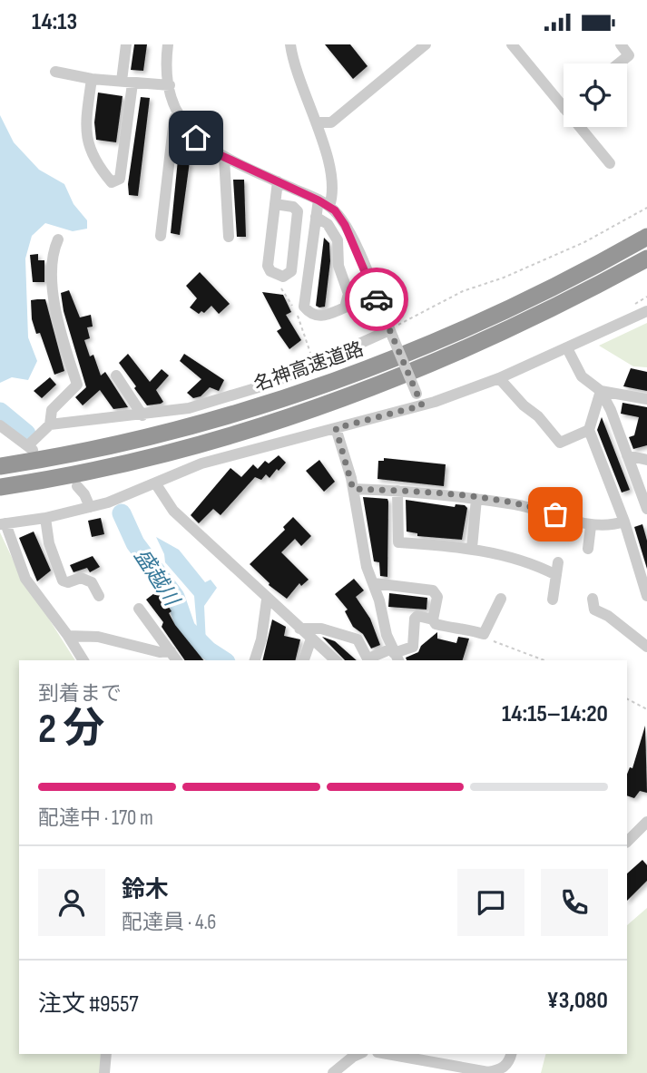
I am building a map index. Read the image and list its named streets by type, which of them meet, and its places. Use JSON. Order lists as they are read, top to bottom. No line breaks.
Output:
{"streets":{"highway":["名神高速道路"]},"water":["盛越川"],"page":{"status":"14:13","heading":["2 分","到着まで","14:15–14:20"],"panel":["鈴木","配達員 · 4.6","注文 #9557","¥3,080"],"bar":"配達中 · 170 m"}}
